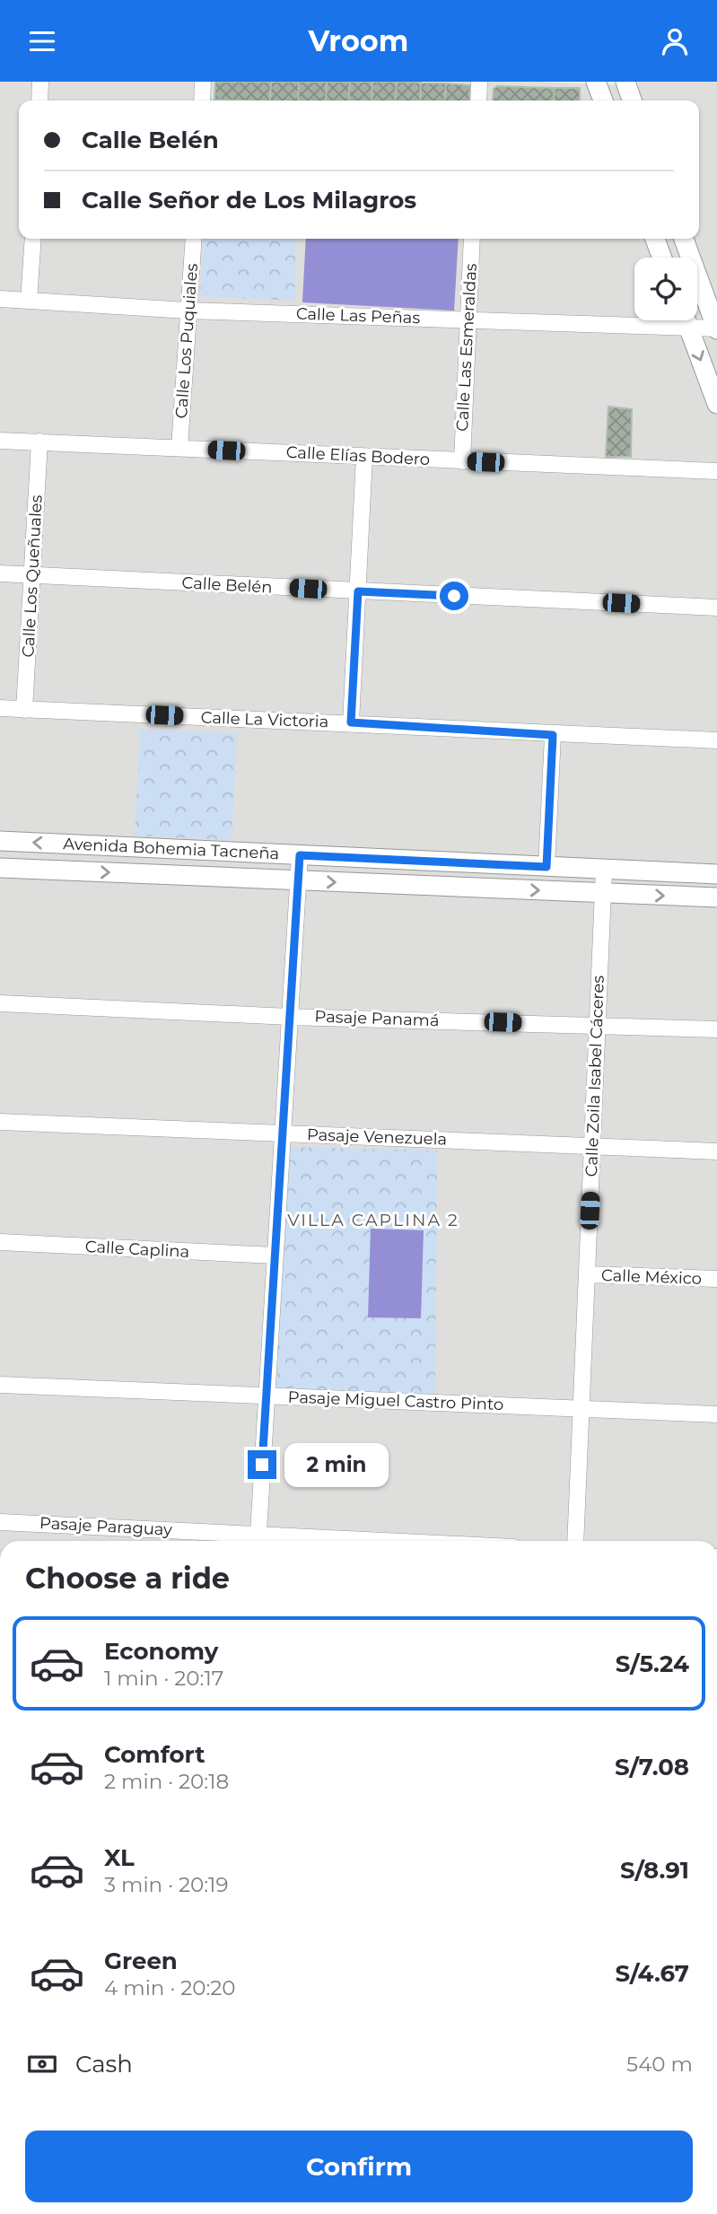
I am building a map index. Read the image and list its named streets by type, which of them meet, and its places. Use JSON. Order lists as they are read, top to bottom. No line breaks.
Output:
{"streets":{"street":["Calle Las Peñas","Calle Los Puquiales","Calle Las Esmeraldas","Calle Elías Bodero","Calle Los Queñuales","Calle Belén","Calle La Victoria","Avenida Bohemia Tacneña","Pasaje Panamá","Calle Zoila Isabel Cáceres","Pasaje Venezuela","Calle Caplina","Calle México","Pasaje Miguel Castro Pinto","Pasaje Paraguay"]},"crossings":[["Calle Las Peñas","Calle Los Puquiales"],["Calle Las Peñas","Calle Las Esmeraldas"],["Calle Los Puquiales","Calle Elías Bodero"],["Calle Las Esmeraldas","Calle Elías Bodero"],["Calle Elías Bodero","Calle Los Queñuales"],["Calle Los Queñuales","Calle Belén"],["Calle Los Queñuales","Calle La Victoria"],["Avenida Bohemia Tacneña","Calle Zoila Isabel Cáceres"],["Pasaje Panamá","Calle Zoila Isabel Cáceres"],["Calle Zoila Isabel Cáceres","Pasaje Venezuela"],["Calle Zoila Isabel Cáceres","Calle México"],["Calle Zoila Isabel Cáceres","Pasaje Miguel Castro Pinto"]],"districts":["VILLA CAPLINA 2"],"page":{"header":"Vroom","banner":["Calle Belén","Calle Señor de Los Milagros"],"bubble":"2 min","heading":"Choose a ride","list":[{"name":"Economy","note":"1 min · 20:17","value":"S/5.24"},{"name":"Comfort","note":"2 min · 20:18","value":"S/7.08"},{"name":"XL","note":"3 min · 20:19","value":"S/8.91"},{"name":"Green","note":"4 min · 20:20","value":"S/4.67"}],"pay":["Cash","540 m"],"buttons":"Confirm"}}
